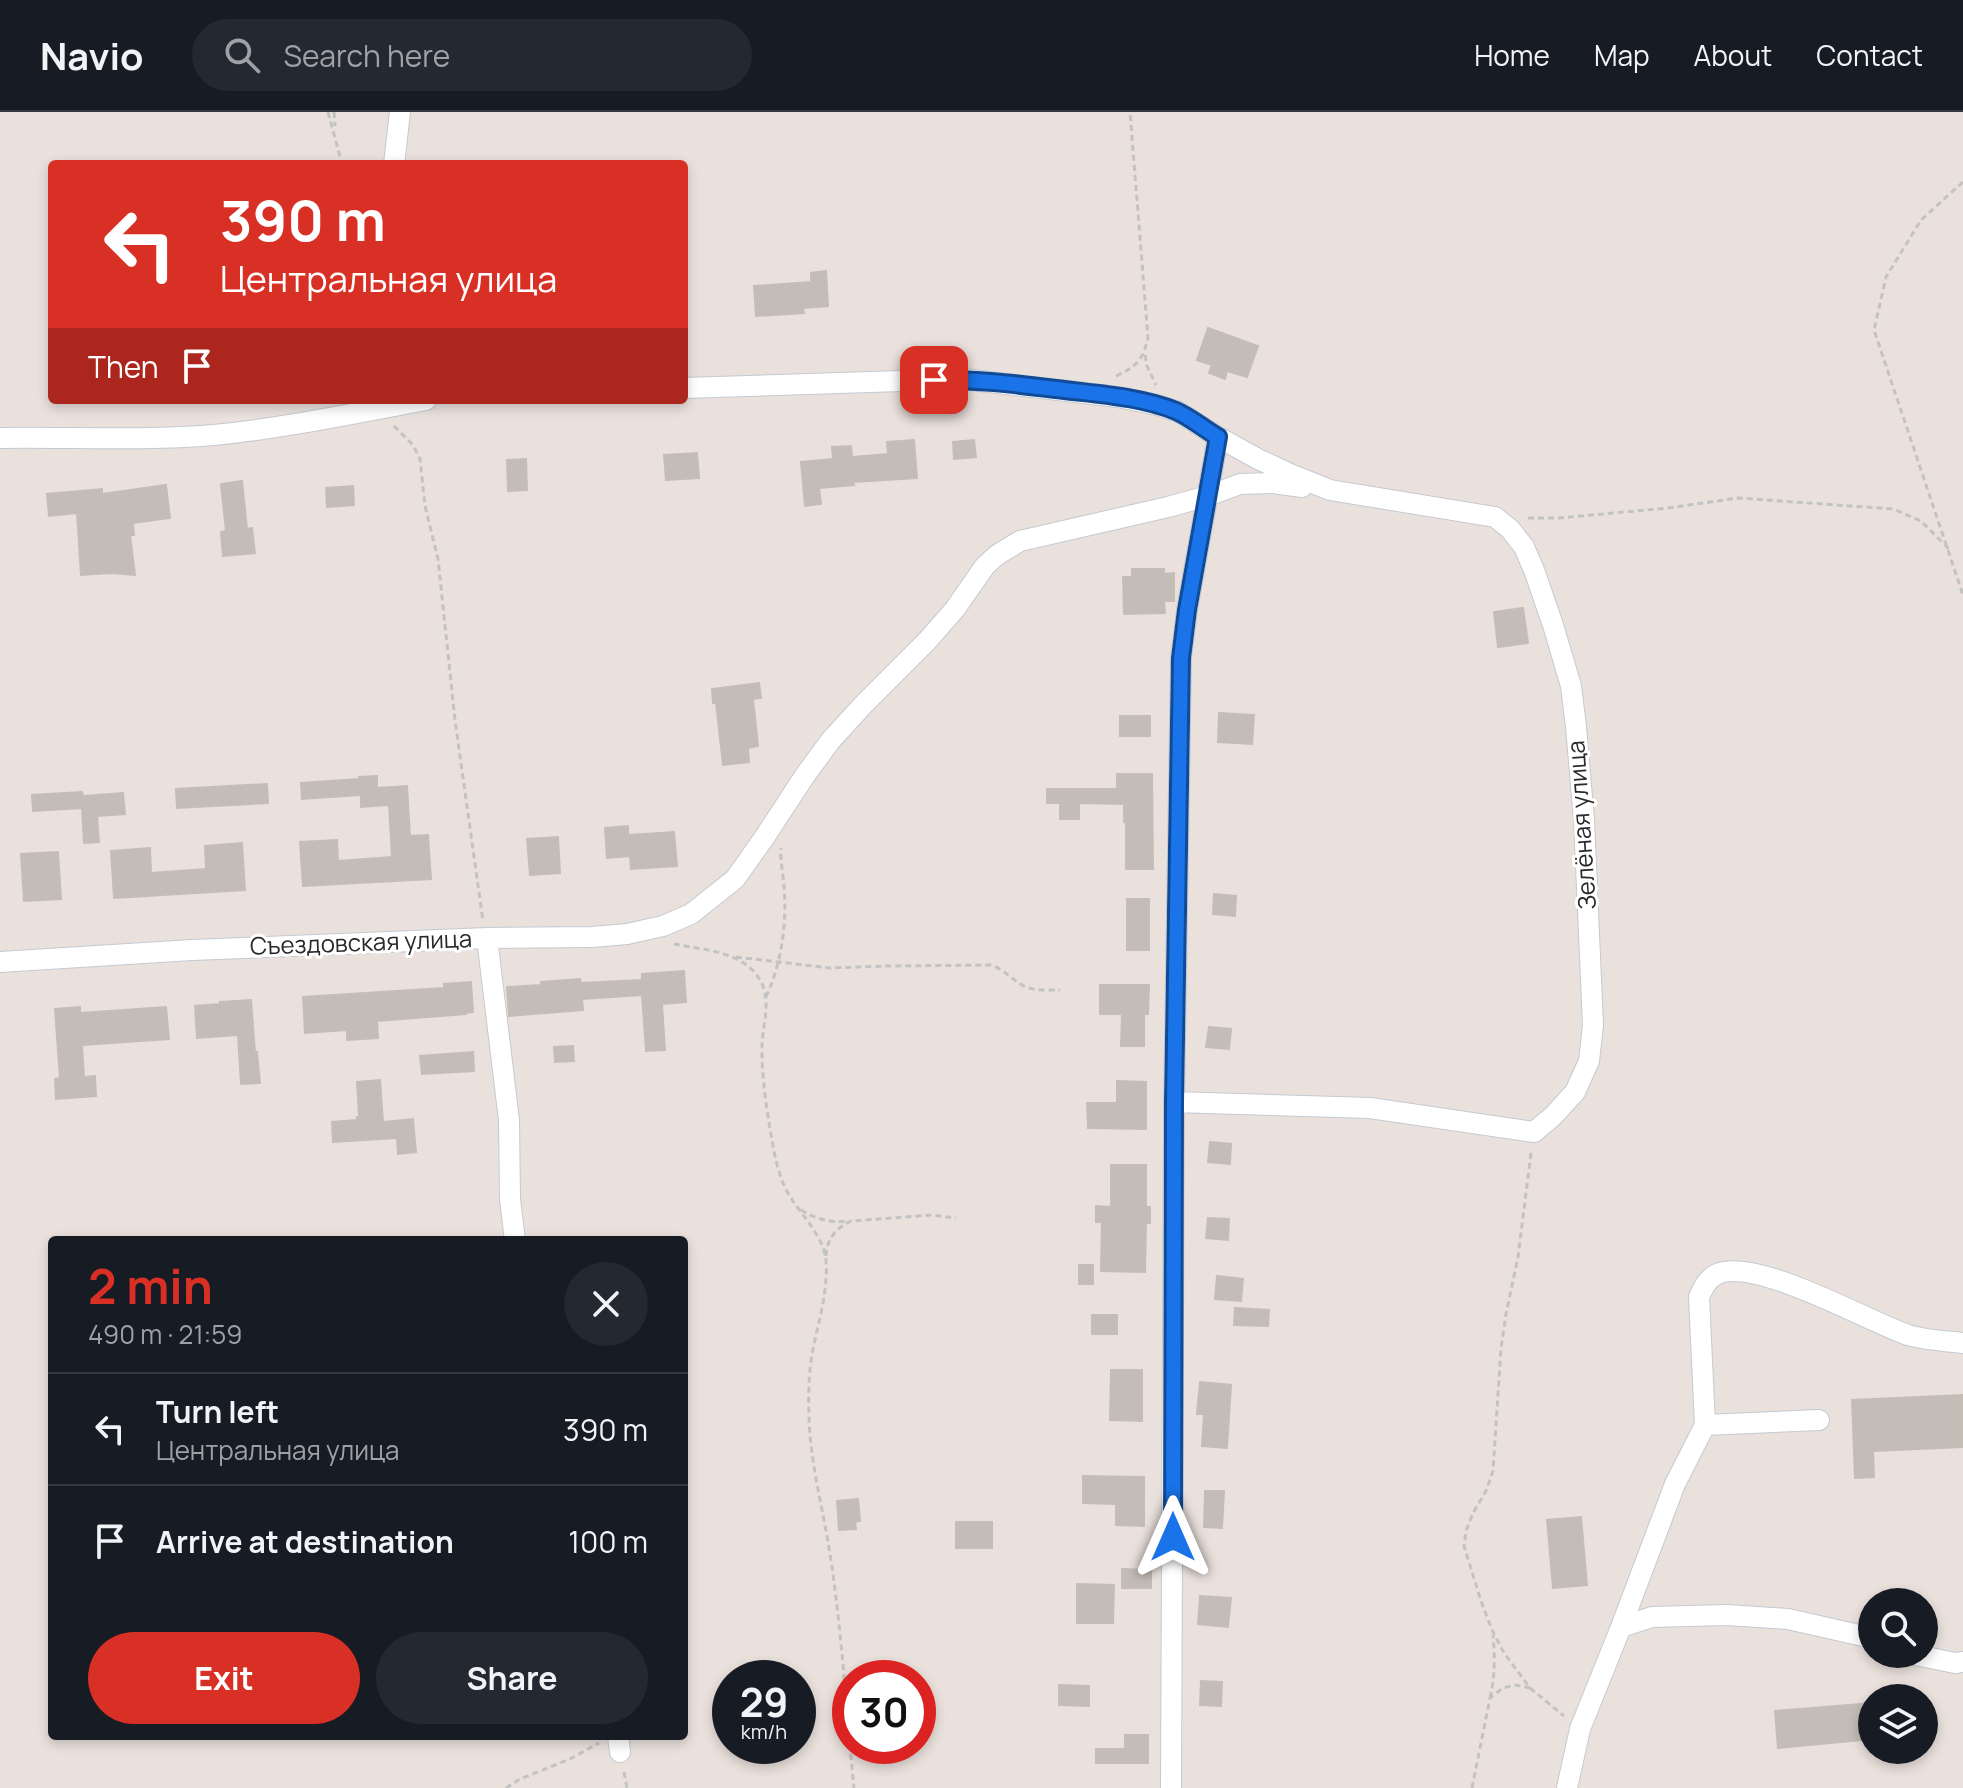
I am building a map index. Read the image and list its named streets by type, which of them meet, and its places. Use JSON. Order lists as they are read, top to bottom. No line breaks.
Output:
{"streets":{"street":["Зелёная улица","Съездовская улица"]},"crossings":[["Зелёная улица","Съездовская улица"]],"page":{"header":"Navio","search":"Search here","nav":["Home","Map","About","Contact"],"turn":["390 m","Центральная улица"],"then":"Then","heading":["2 min","490 m · 21:59"],"list":[{"name":"Turn left","note":"Центральная улица","value":"390 m"},{"name":"Arrive at destination","value":"100 m"}],"buttons":["Exit","Share"],"speed":"29 km/h","limit":"30"}}
